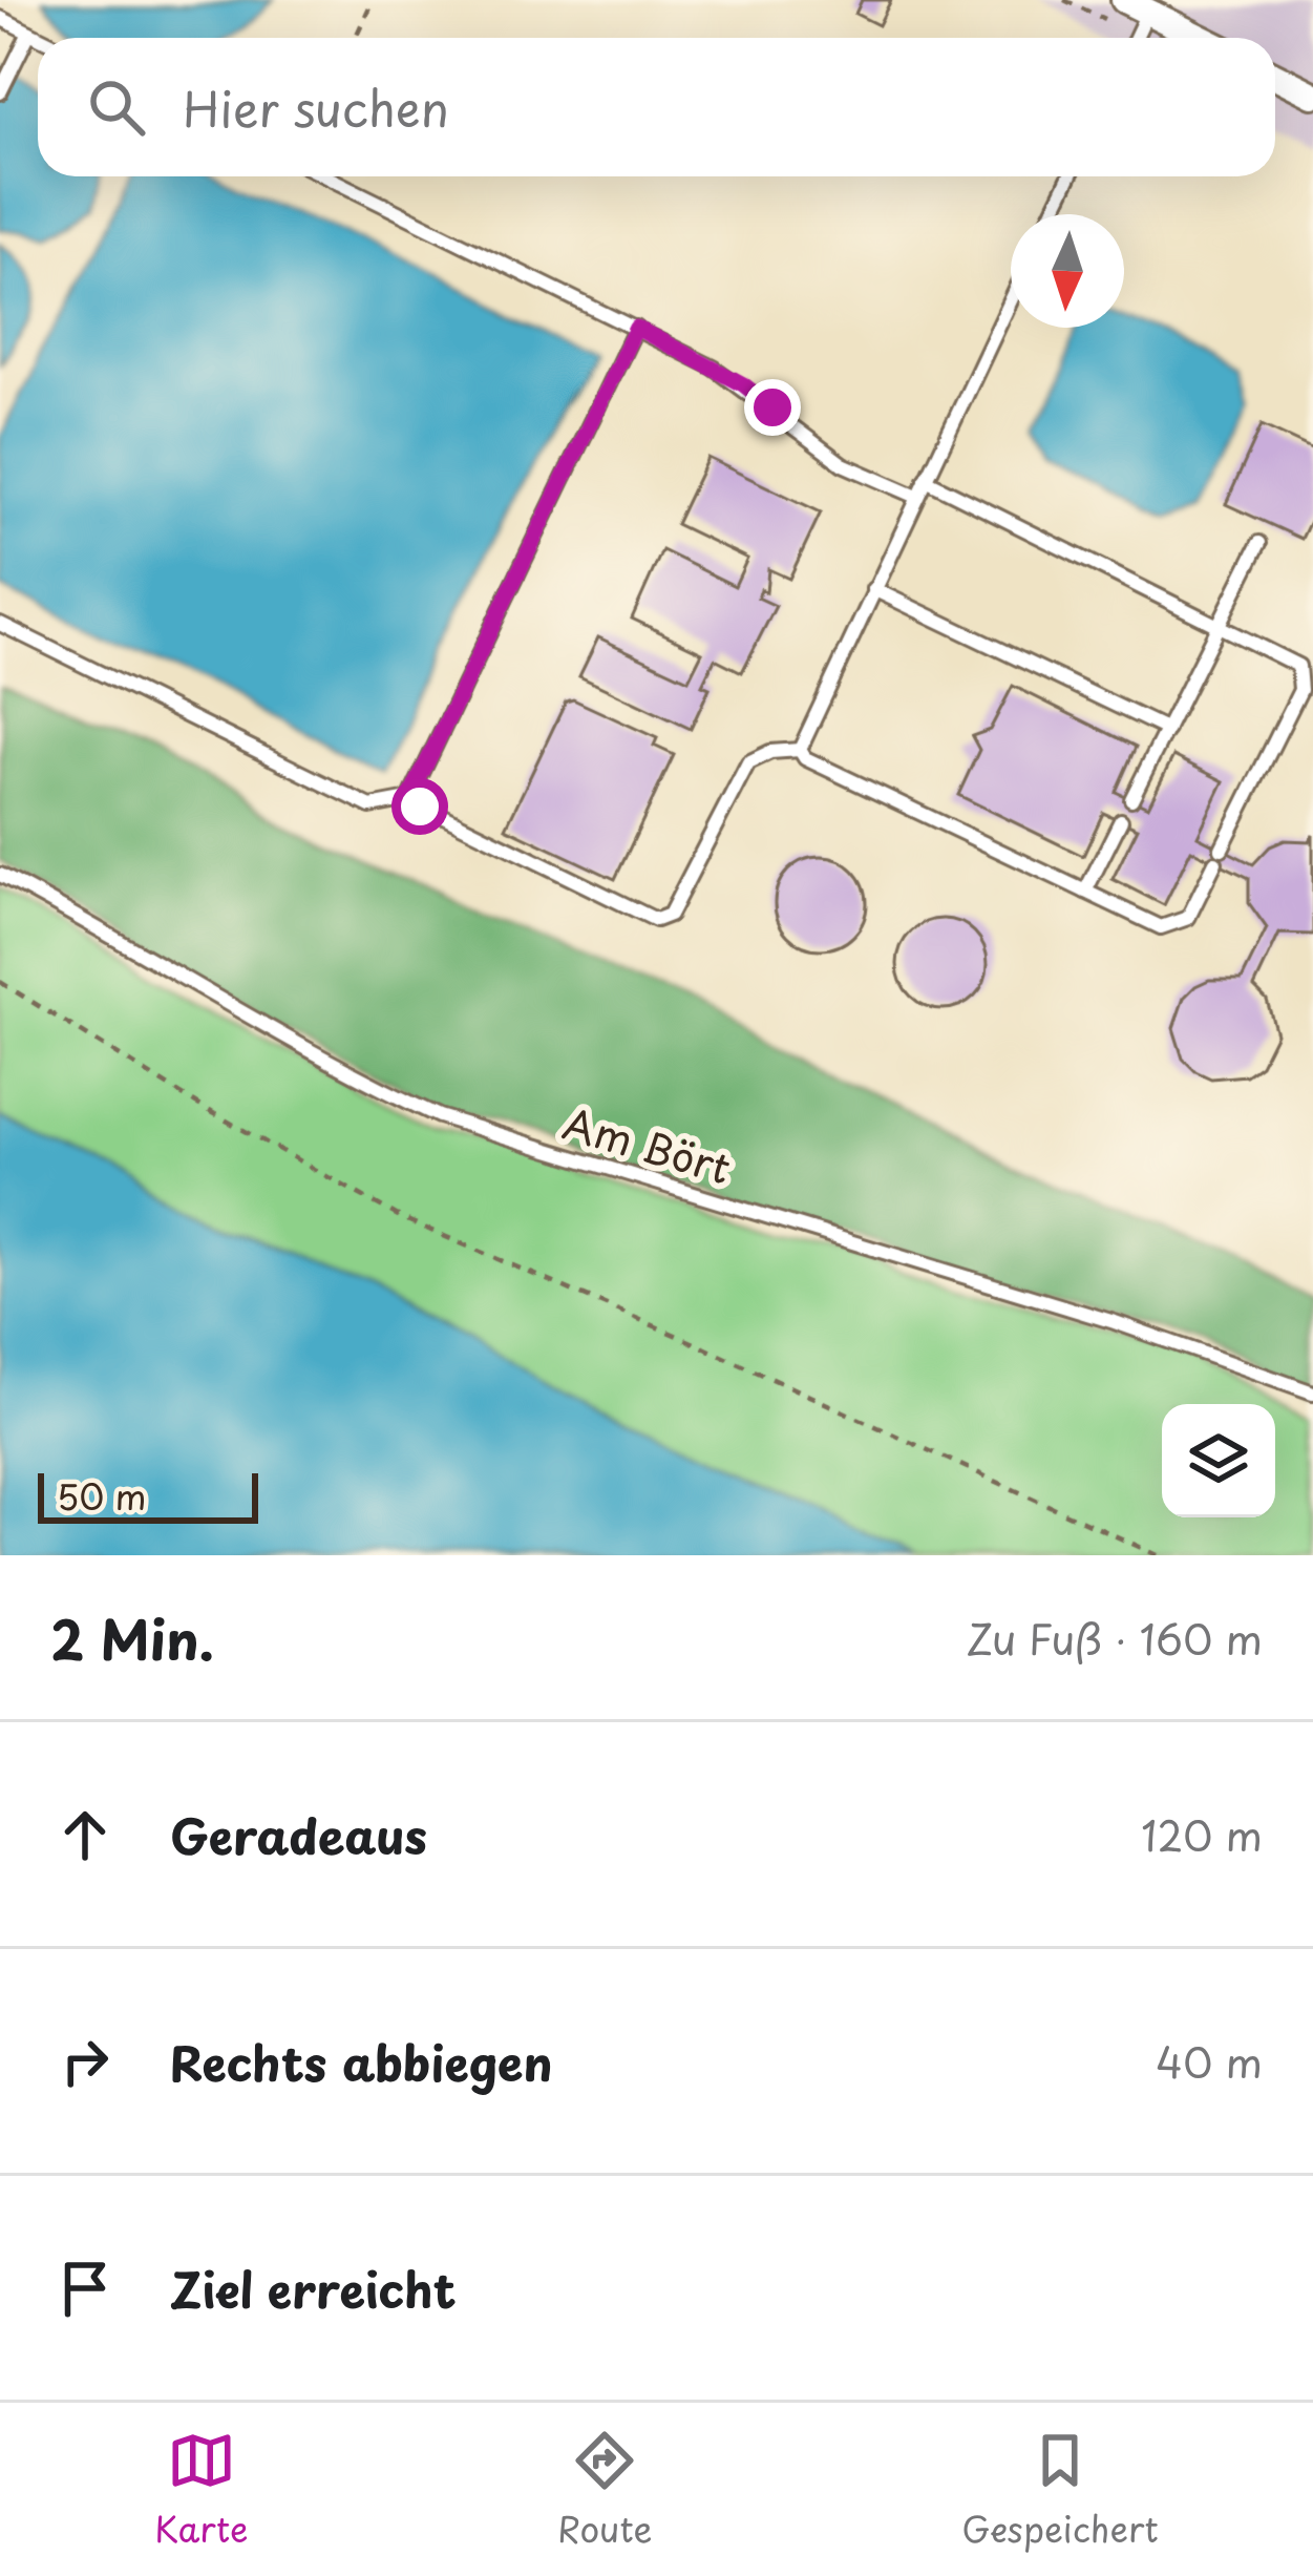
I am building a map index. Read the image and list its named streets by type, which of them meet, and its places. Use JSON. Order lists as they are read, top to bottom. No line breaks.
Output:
{"streets":{"lane":["Am Bört"]},"scale_bar":"50 m","north":"bottom","page":{"search":"Hier suchen","scale":"50 m","heading":["2 Min.","Zu Fuß · 160 m"],"list":[["Geradeaus","120 m"],["Rechts abbiegen","40 m"],"Ziel erreicht"],"nav":["Karte","Route","Gespeichert"]}}
